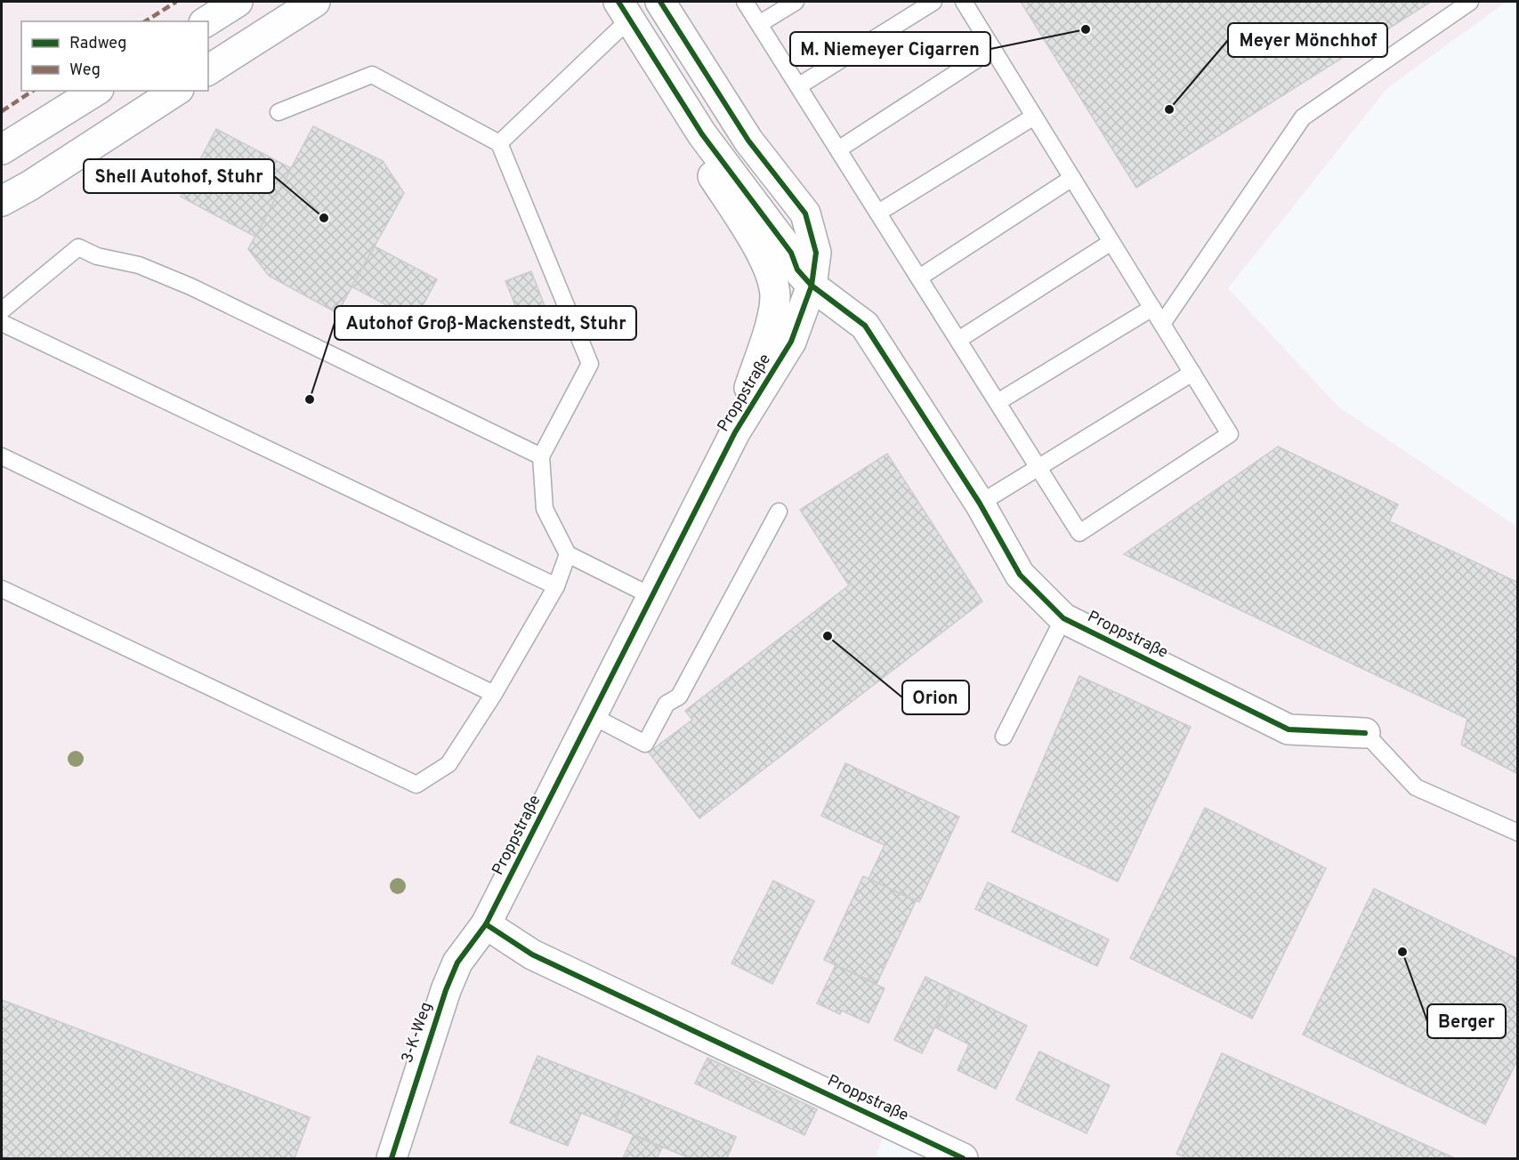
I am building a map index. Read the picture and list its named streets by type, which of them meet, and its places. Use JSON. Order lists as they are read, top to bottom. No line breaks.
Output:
{"streets":{"street":["Proppstraße","3-K-Weg"]},"crossings":[["Proppstraße","3-K-Weg"]],"places":["M. Niemeyer Cigarren","Meyer Mönchhof","Shell Autohof, Stuhr","Autohof Groß-Mackenstedt, Stuhr","Orion","Berger"],"legend":["Radweg","Weg"]}
